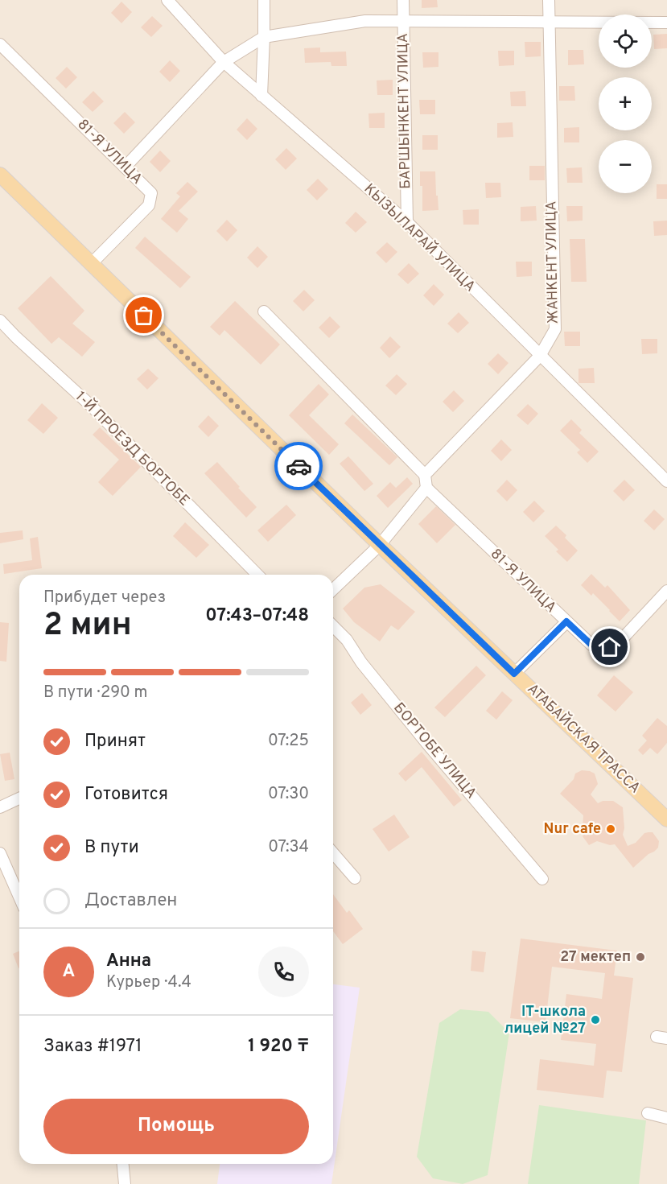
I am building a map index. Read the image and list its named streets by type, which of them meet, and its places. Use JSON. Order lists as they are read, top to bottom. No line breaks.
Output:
{"streets":{"main road":["АТАБАЙСКАЯ ТРАССА"],"street":["БАРШЫНКЕНТ УЛИЦА","81-Я УЛИЦА","КЫЗЫЛАРАЙ УЛИЦА","ЖАНКЕНТ УЛИЦА","1-Й ПРОЕЗД БОРТОБЕ","БОРТОБЕ УЛИЦА"]},"crossings":[["БАРШЫНКЕНТ УЛИЦА","КЫЗЫЛАРАЙ УЛИЦА"],["81-Я УЛИЦА","АТАБАЙСКАЯ ТРАССА"],["КЫЗЫЛАРАЙ УЛИЦА","ЖАНКЕНТ УЛИЦА"]],"places":["Nur cafe","27 мектеп","IT-школа лицей №27"],"page":{"map_buttons":["+","−"],"heading":["2 мин","Прибудет через","07:43–07:48"],"panel":["Анна","Курьер · 4.4","Заказ #1971","1 920 ₸"],"bar":"В пути · 290 m","list":[["Принят","07:25"],["Готовится","07:30"],["В пути","07:34"],"Доставлен"],"round":"А","buttons":"Помощь"}}
